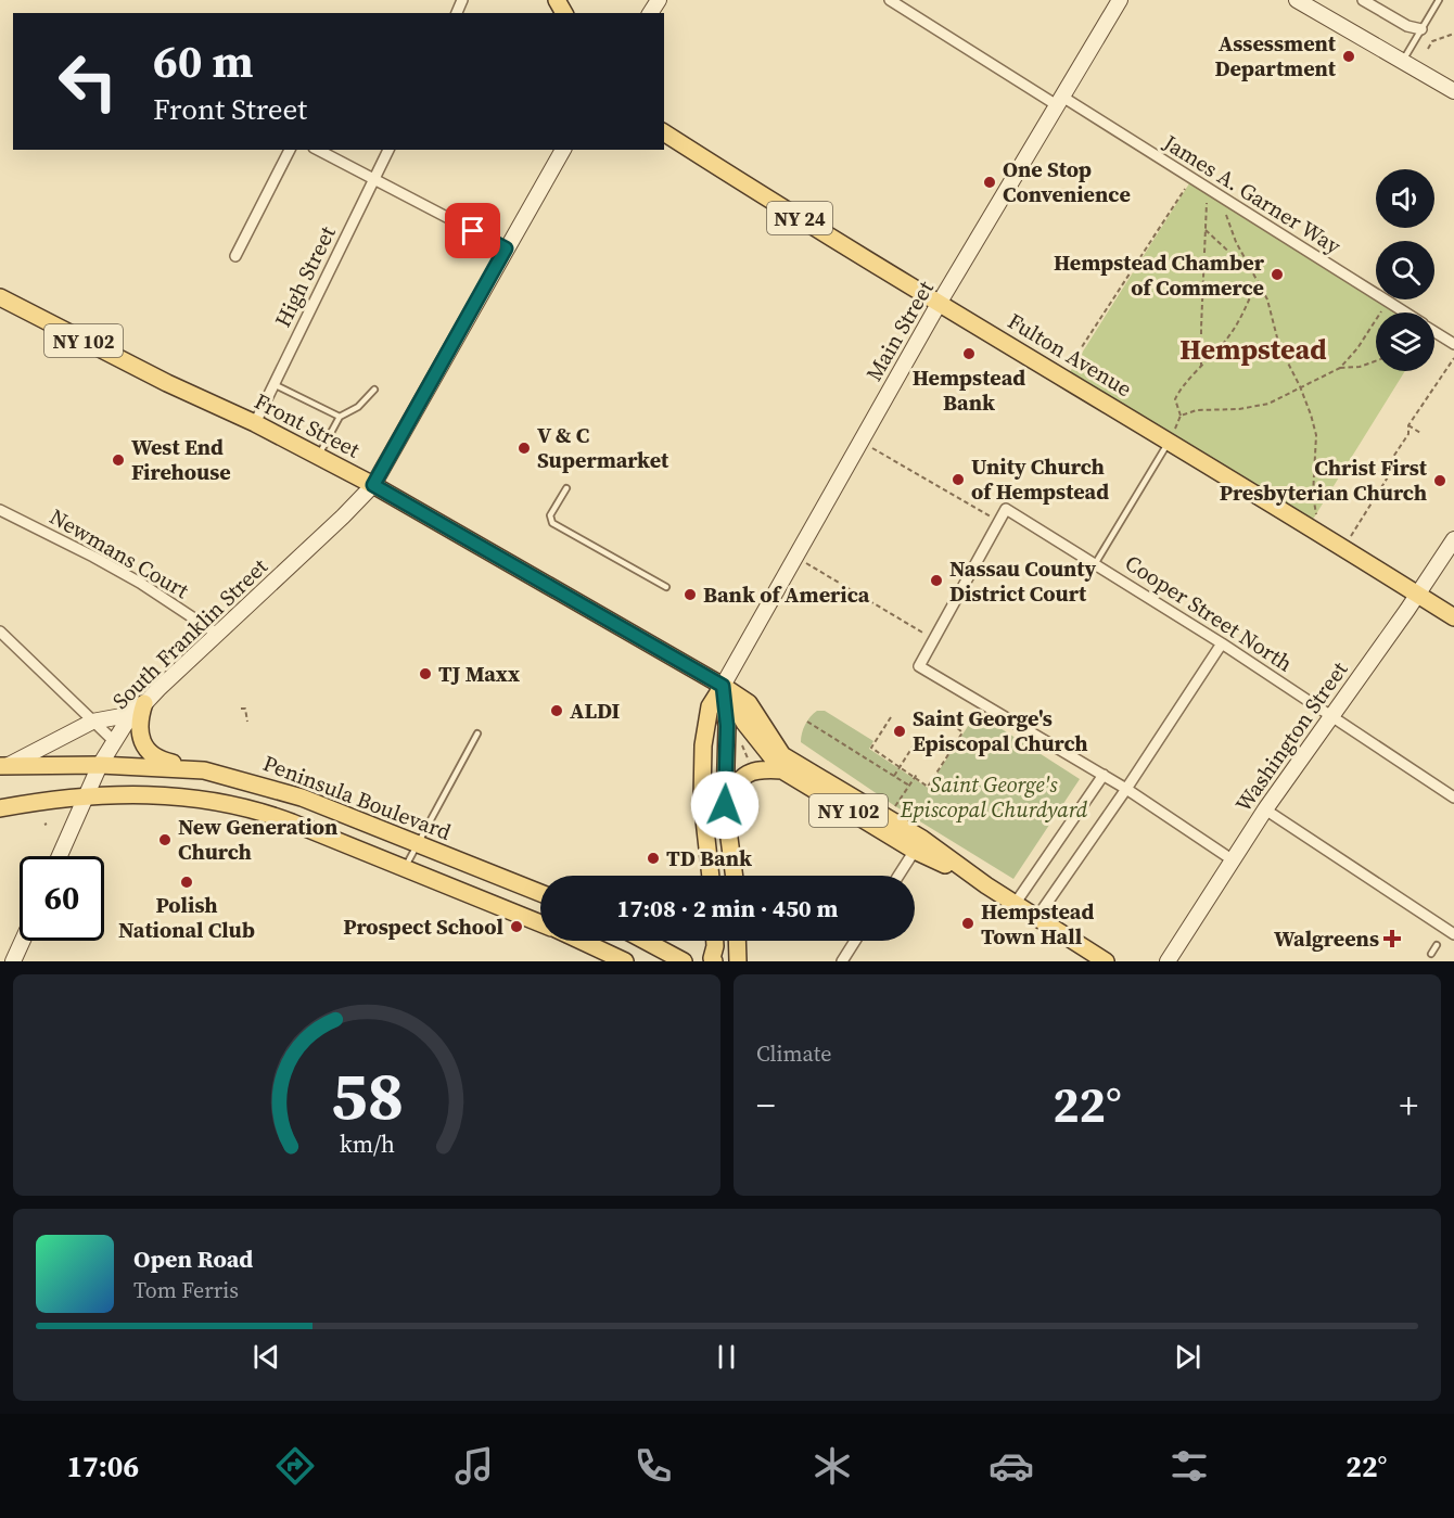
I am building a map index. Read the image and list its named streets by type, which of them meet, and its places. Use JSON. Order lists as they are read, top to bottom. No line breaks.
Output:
{"streets":{"main road":["NY 24","Main Street","NY 102","Fulton Avenue","Front Street","South Franklin Street","Washington Street","Peninsula Boulevard"],"street":["James A. Garner Way","High Street","Newmans Court","Cooper Street North"]},"crossings":[["James A. Garner Way","Main Street"],["High Street","Front Street"],["Main Street","Fulton Avenue"],["Main Street","Front Street"],["Fulton Avenue","Washington Street"],["Front Street","South Franklin Street"],["Newmans Court","South Franklin Street"],["Cooper Street North","Washington Street"],["South Franklin Street","Peninsula Boulevard"]],"districts":["Hempstead"],"parks":["Saint George's Episcopal Churdyard"],"places":{"other":["Assessment Department","One Stop Convenience","Hempstead Chamber of Commerce","Hempstead Bank","V & C Supermarket","West End Firehouse","Unity Church of Hempstead","Christ First Presbyterian Church","Nassau County District Court","Bank of America","TJ Maxx","ALDI","Saint George's Episcopal Church","New Generation Church","TD Bank","Polish National Club","Hempstead Town Hall","Prospect School"],"health":["Walgreens"]},"page":{"turn":["60 m","Front Street"],"limit":"60","trip":"17:08 · 2 min · 450 m","tile":"Climate","heat":["−","22°","+"],"song":["Open Road","Tom Ferris"],"tabs":["17:06","22°"],"gauge":["58","km/h"]}}
